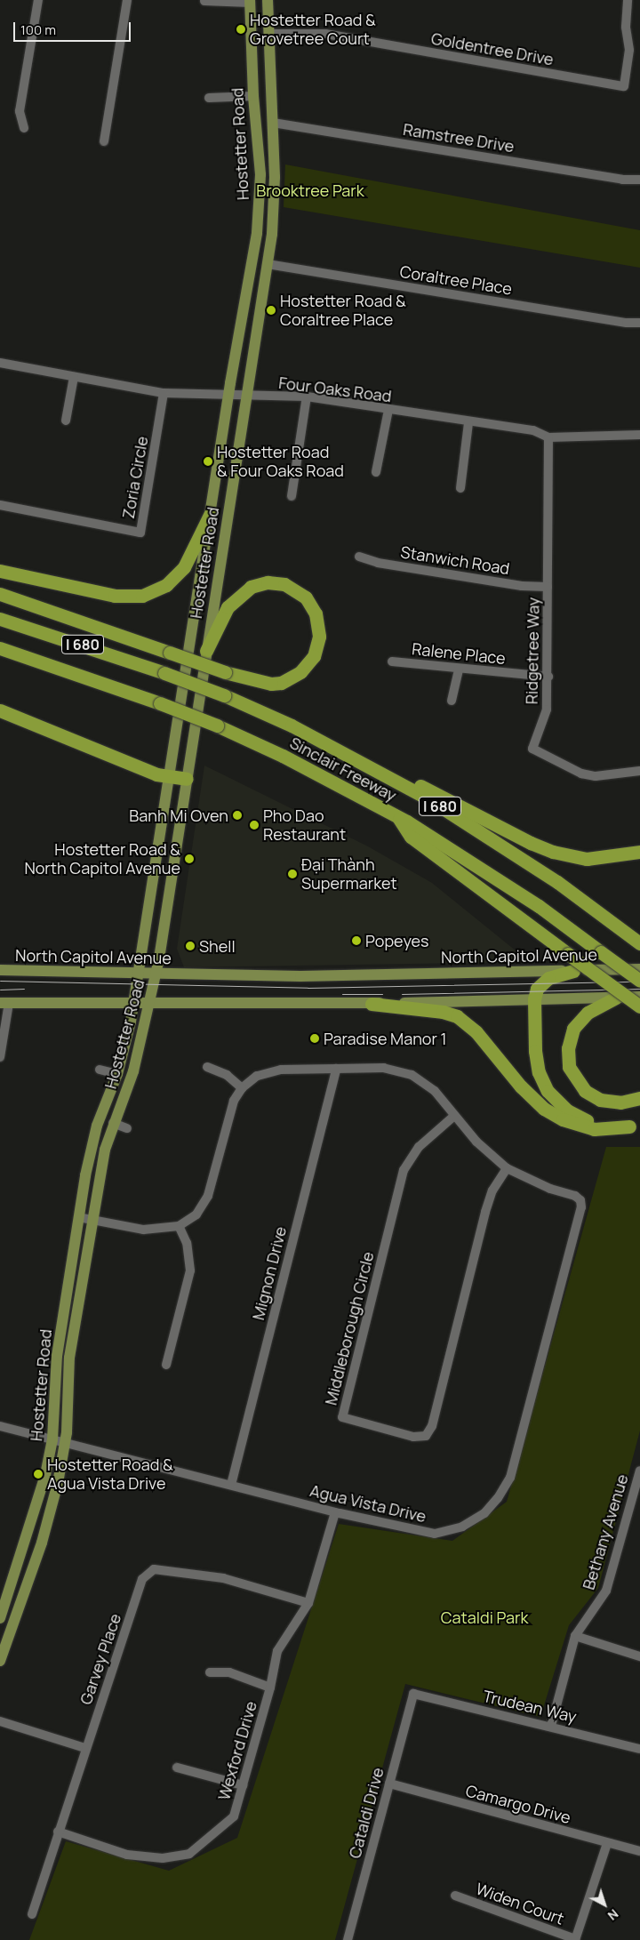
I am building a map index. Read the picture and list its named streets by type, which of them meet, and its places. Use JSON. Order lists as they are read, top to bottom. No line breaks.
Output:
{"streets":{"highway":["I 680","Sinclair Freeway"],"main road":["Hostetter Road","North Capitol Avenue"],"street":["Goldentree Drive","Ramstree Drive","Coraltree Place","Four Oaks Road","Zoria Circle","Stanwich Road","Ridgetree Way","Ralene Place","Mignon Drive","Middleborough Circle","Agua Vista Drive","Bethany Avenue","Garvey Place","Trudean Way","Wexford Drive","Camargo Drive","Cataldi Drive","Widen Court"]},"crossings":[["Goldentree Drive","Hostetter Road"],["Ramstree Drive","Hostetter Road"],["Hostetter Road","Coraltree Place"],["Hostetter Road","Four Oaks Road"],["Hostetter Road","North Capitol Avenue"],["Hostetter Road","Agua Vista Drive"],["Four Oaks Road","Zoria Circle"],["Four Oaks Road","Ridgetree Way"],["Stanwich Road","Ridgetree Way"],["Ridgetree Way","Ralene Place"],["Mignon Drive","Agua Vista Drive"],["Middleborough Circle","Agua Vista Drive"],["Agua Vista Drive","Wexford Drive"],["Bethany Avenue","Trudean Way"],["Garvey Place","Wexford Drive"],["Trudean Way","Cataldi Drive"],["Camargo Drive","Cataldi Drive"]],"parks":["Brooktree Park","Cataldi Park"],"places":["Hostetter Road & Grovetree Court","Hostetter Road & Coraltree Place","Hostetter Road & Four Oaks Road","Banh Mi Oven","Pho Dao Restaurant","Hostetter Road & North Capitol Avenue","Đại Thành Supermarket","Popeyes","Shell","Paradise Manor 1","Hostetter Road & Agua Vista Drive"],"scale_bar":"100 m","north":"bottom right"}
